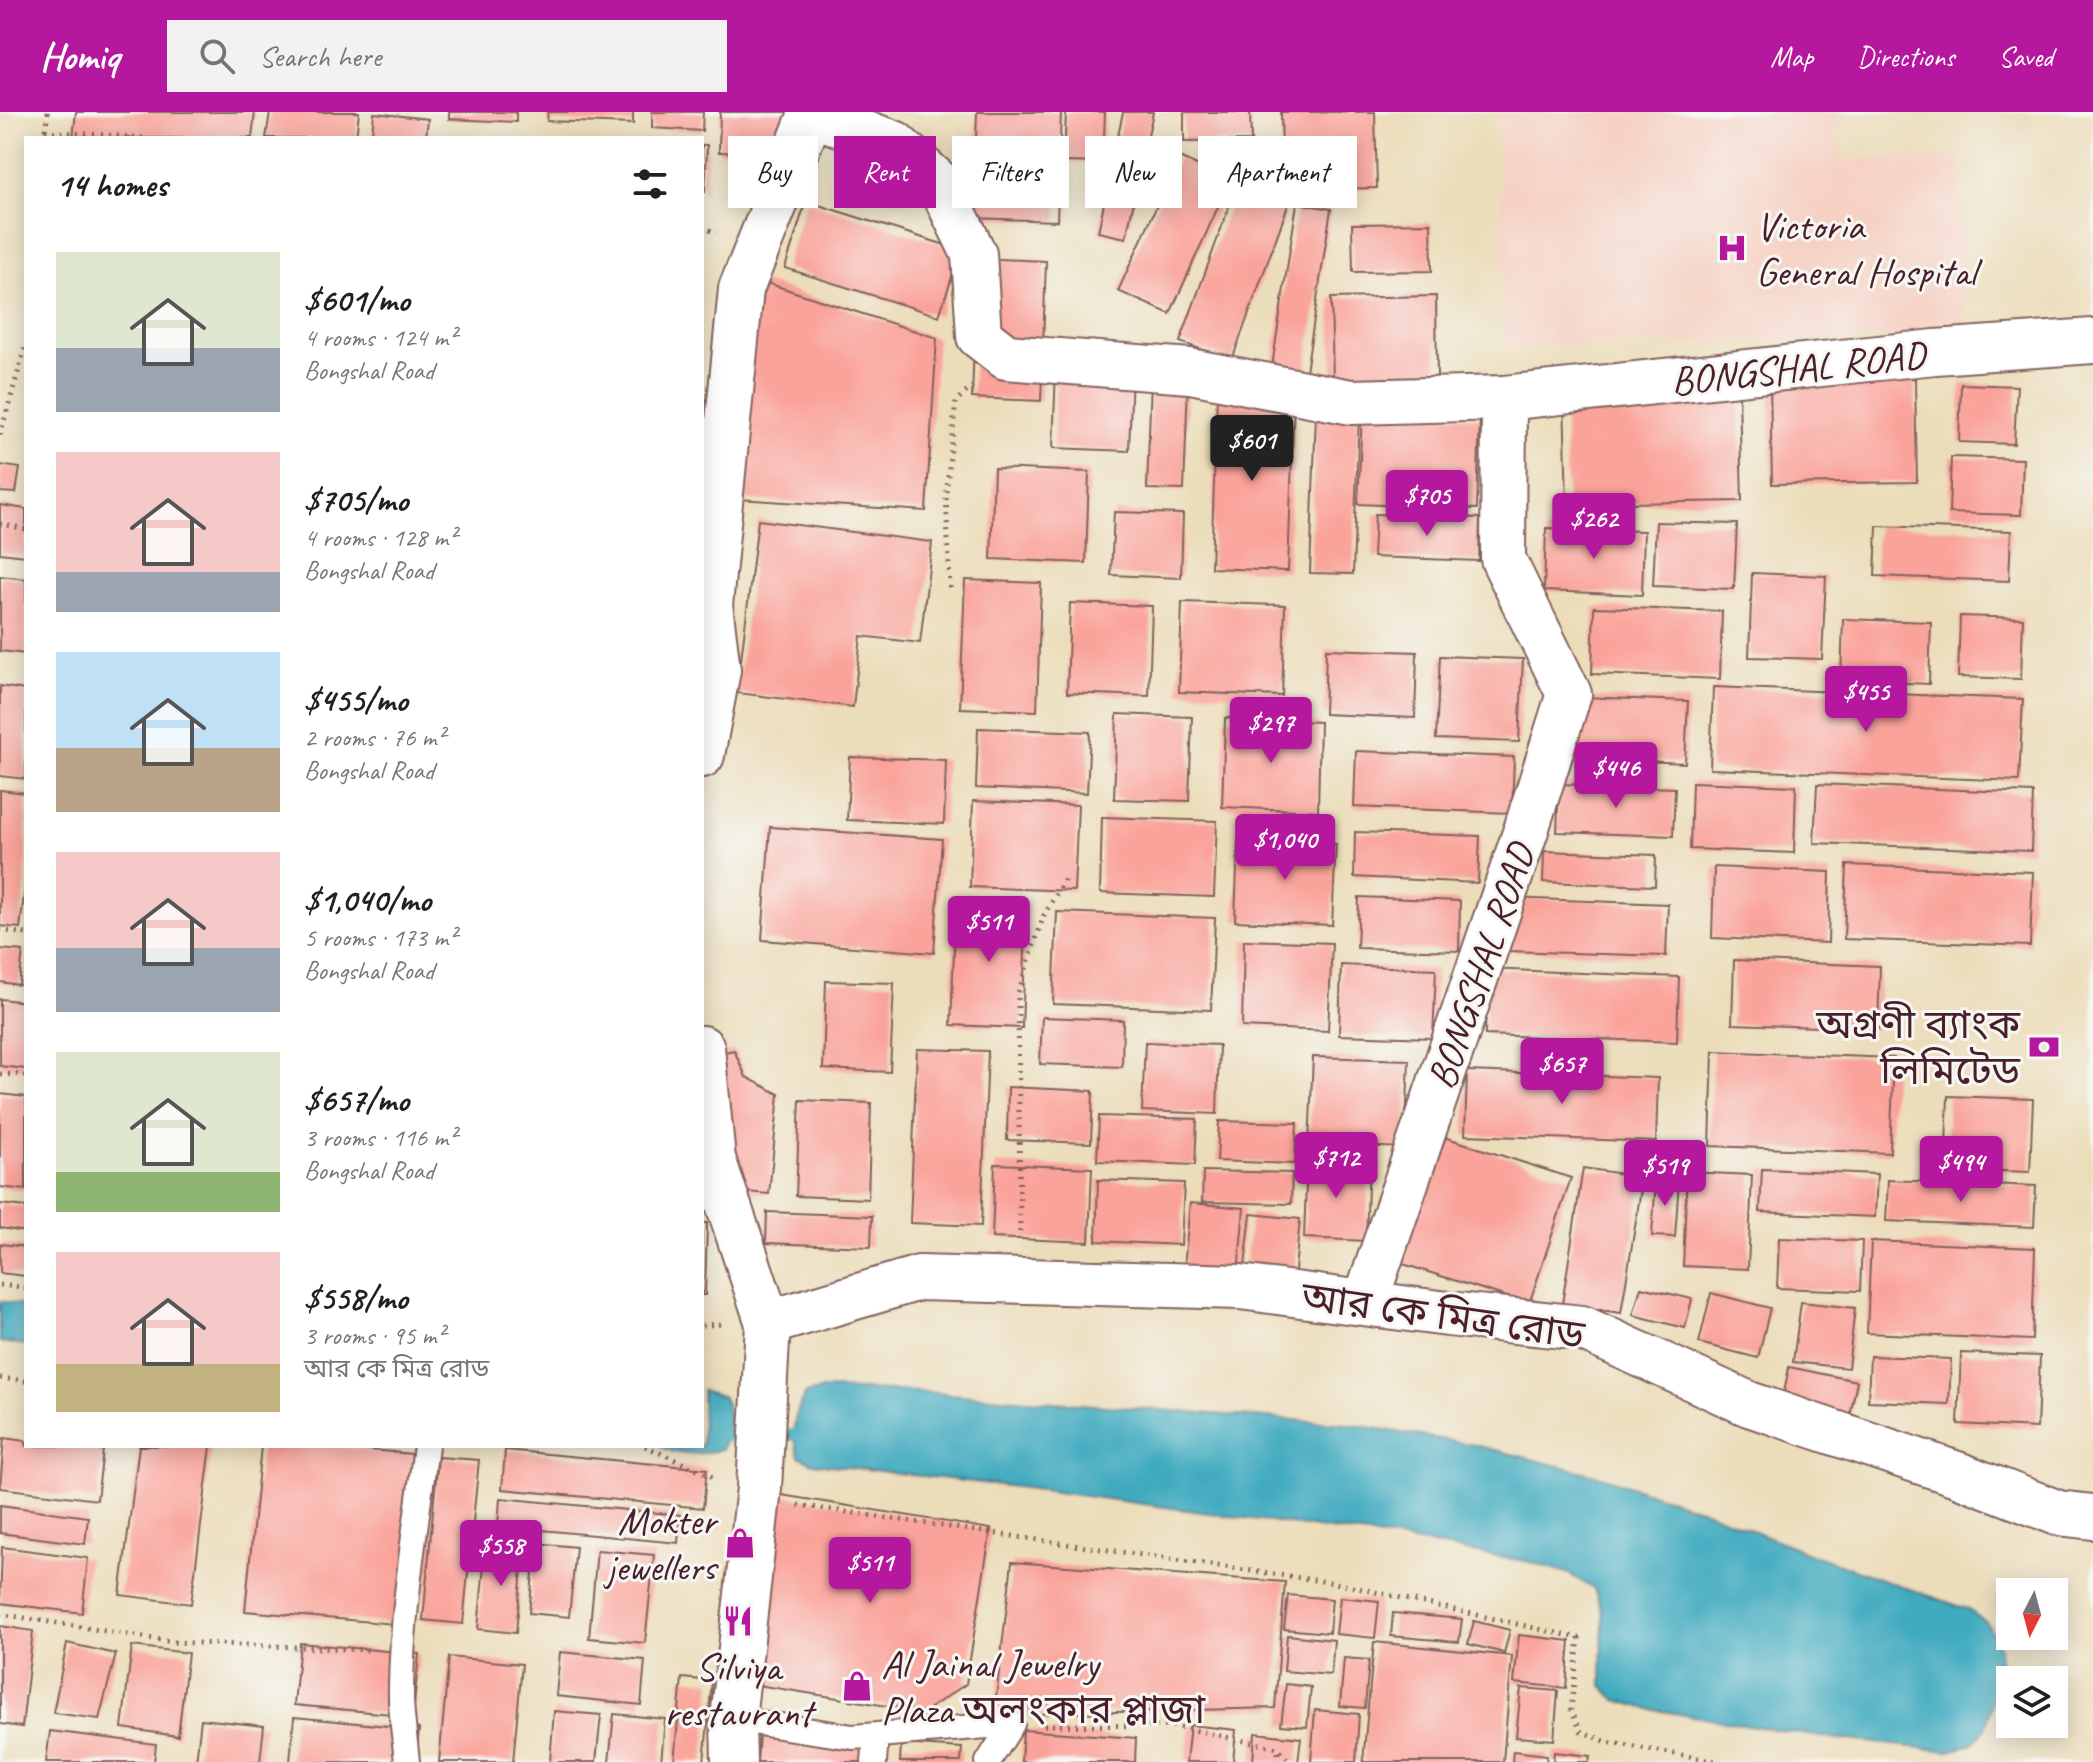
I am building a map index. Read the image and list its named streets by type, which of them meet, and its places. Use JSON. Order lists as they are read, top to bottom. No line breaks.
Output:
{"streets":{"street":["BONGSHAL ROAD","আর কে মিত্র রোড"]},"crossings":[["BONGSHAL ROAD","আর কে মিত্র রোড"]],"places":{"hospital":["Victoria General Hospital"],"bank":["অগ্রণী ব্যাংক লিমিটেড"],"shop":["Mokter jewellers","Al Jainal Jewelry Plaza অলংকার প্লাজা"],"restaurant":["Silviya restaurant"]},"north":"bottom","page":{"header":"Homiq","search":"Search here","nav":["Map","Directions","Saved"],"chip":["Buy","Rent","Filters","New","Apartment"],"heading":"14 homes","list":[{"name":"$601/mo","note":"4 rooms · 124 m² · Bongshal Road"},{"name":"$705/mo","note":"4 rooms · 128 m² · Bongshal Road"},{"name":"$455/mo","note":"2 rooms · 76 m² · Bongshal Road"},{"name":"$1,040/mo","note":"5 rooms · 173 m² · Bongshal Road"},{"name":"$657/mo","note":"3 rooms · 116 m² · Bongshal Road"},{"name":"$558/mo","note":"3 rooms · 95 m² · আর কে মিত্র রোড"}],"price":["$601","$705","$262","$455","$297","$446","$1,040","$511","$657","$712","$494","$519","$558","$511"]}}
